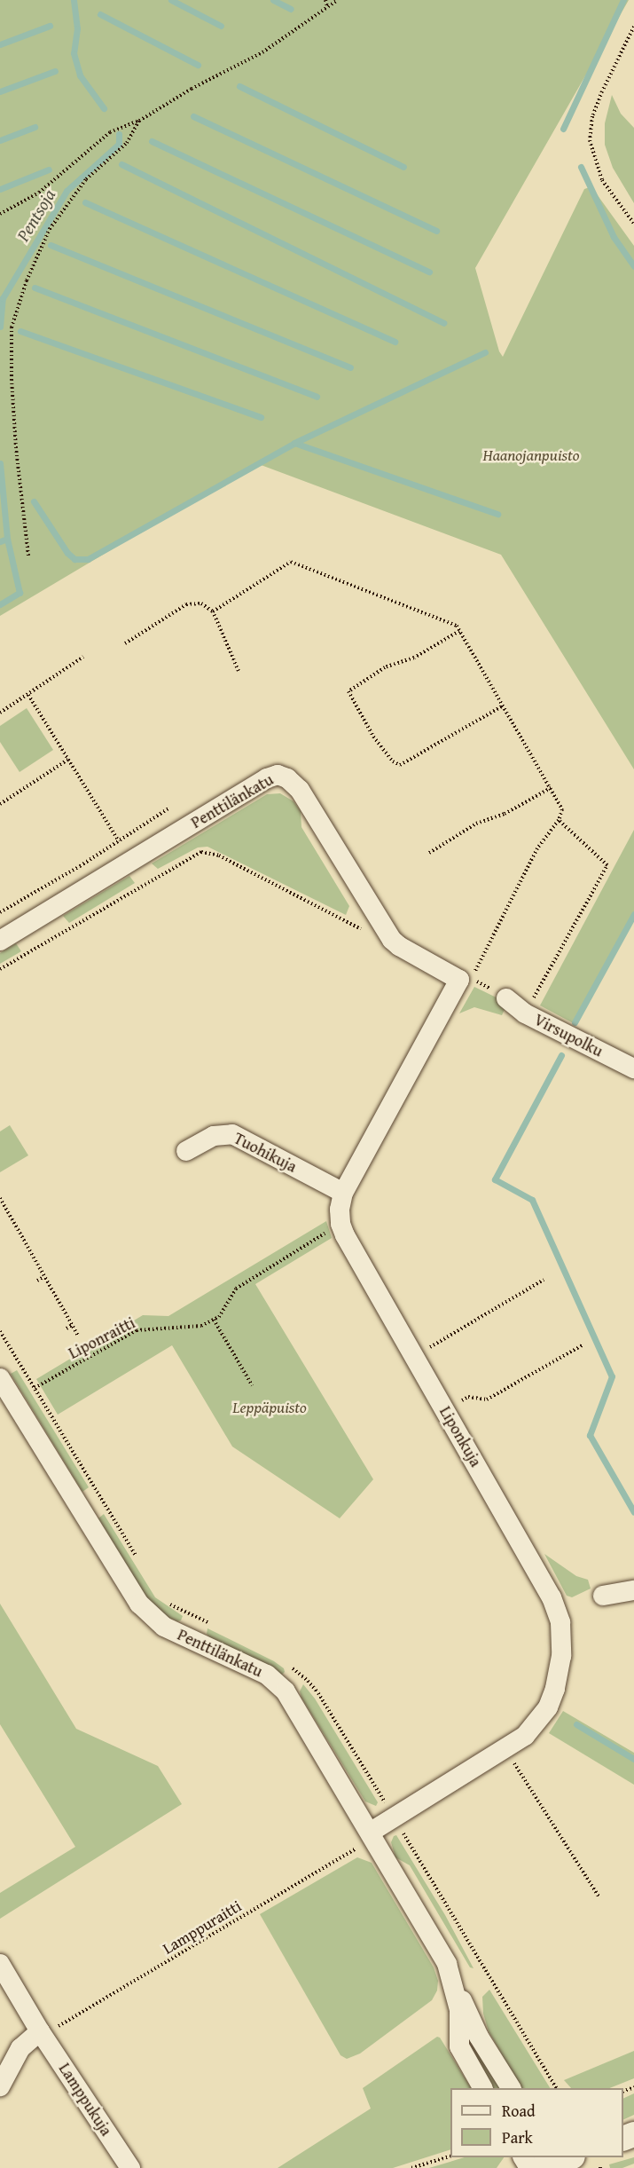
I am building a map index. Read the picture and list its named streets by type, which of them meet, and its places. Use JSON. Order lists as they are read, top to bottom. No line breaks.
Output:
{"streets":{"street":["Penttilänkatu","Virsupolku","Tuohikuja","Liponkuja","Lamppukuja"],"path":["Liponraitti","Lamppuraitti"]},"crossings":[["Penttilänkatu","Liponkuja"],["Penttilänkatu","Lamppuraitti"],["Liponkuja","Lamppuraitti"],["Lamppuraitti","Lamppukuja"]],"water":["Pentsoja"],"parks":["Haanojanpuisto","Leppäpuisto"],"legend":["Road","Park"]}
